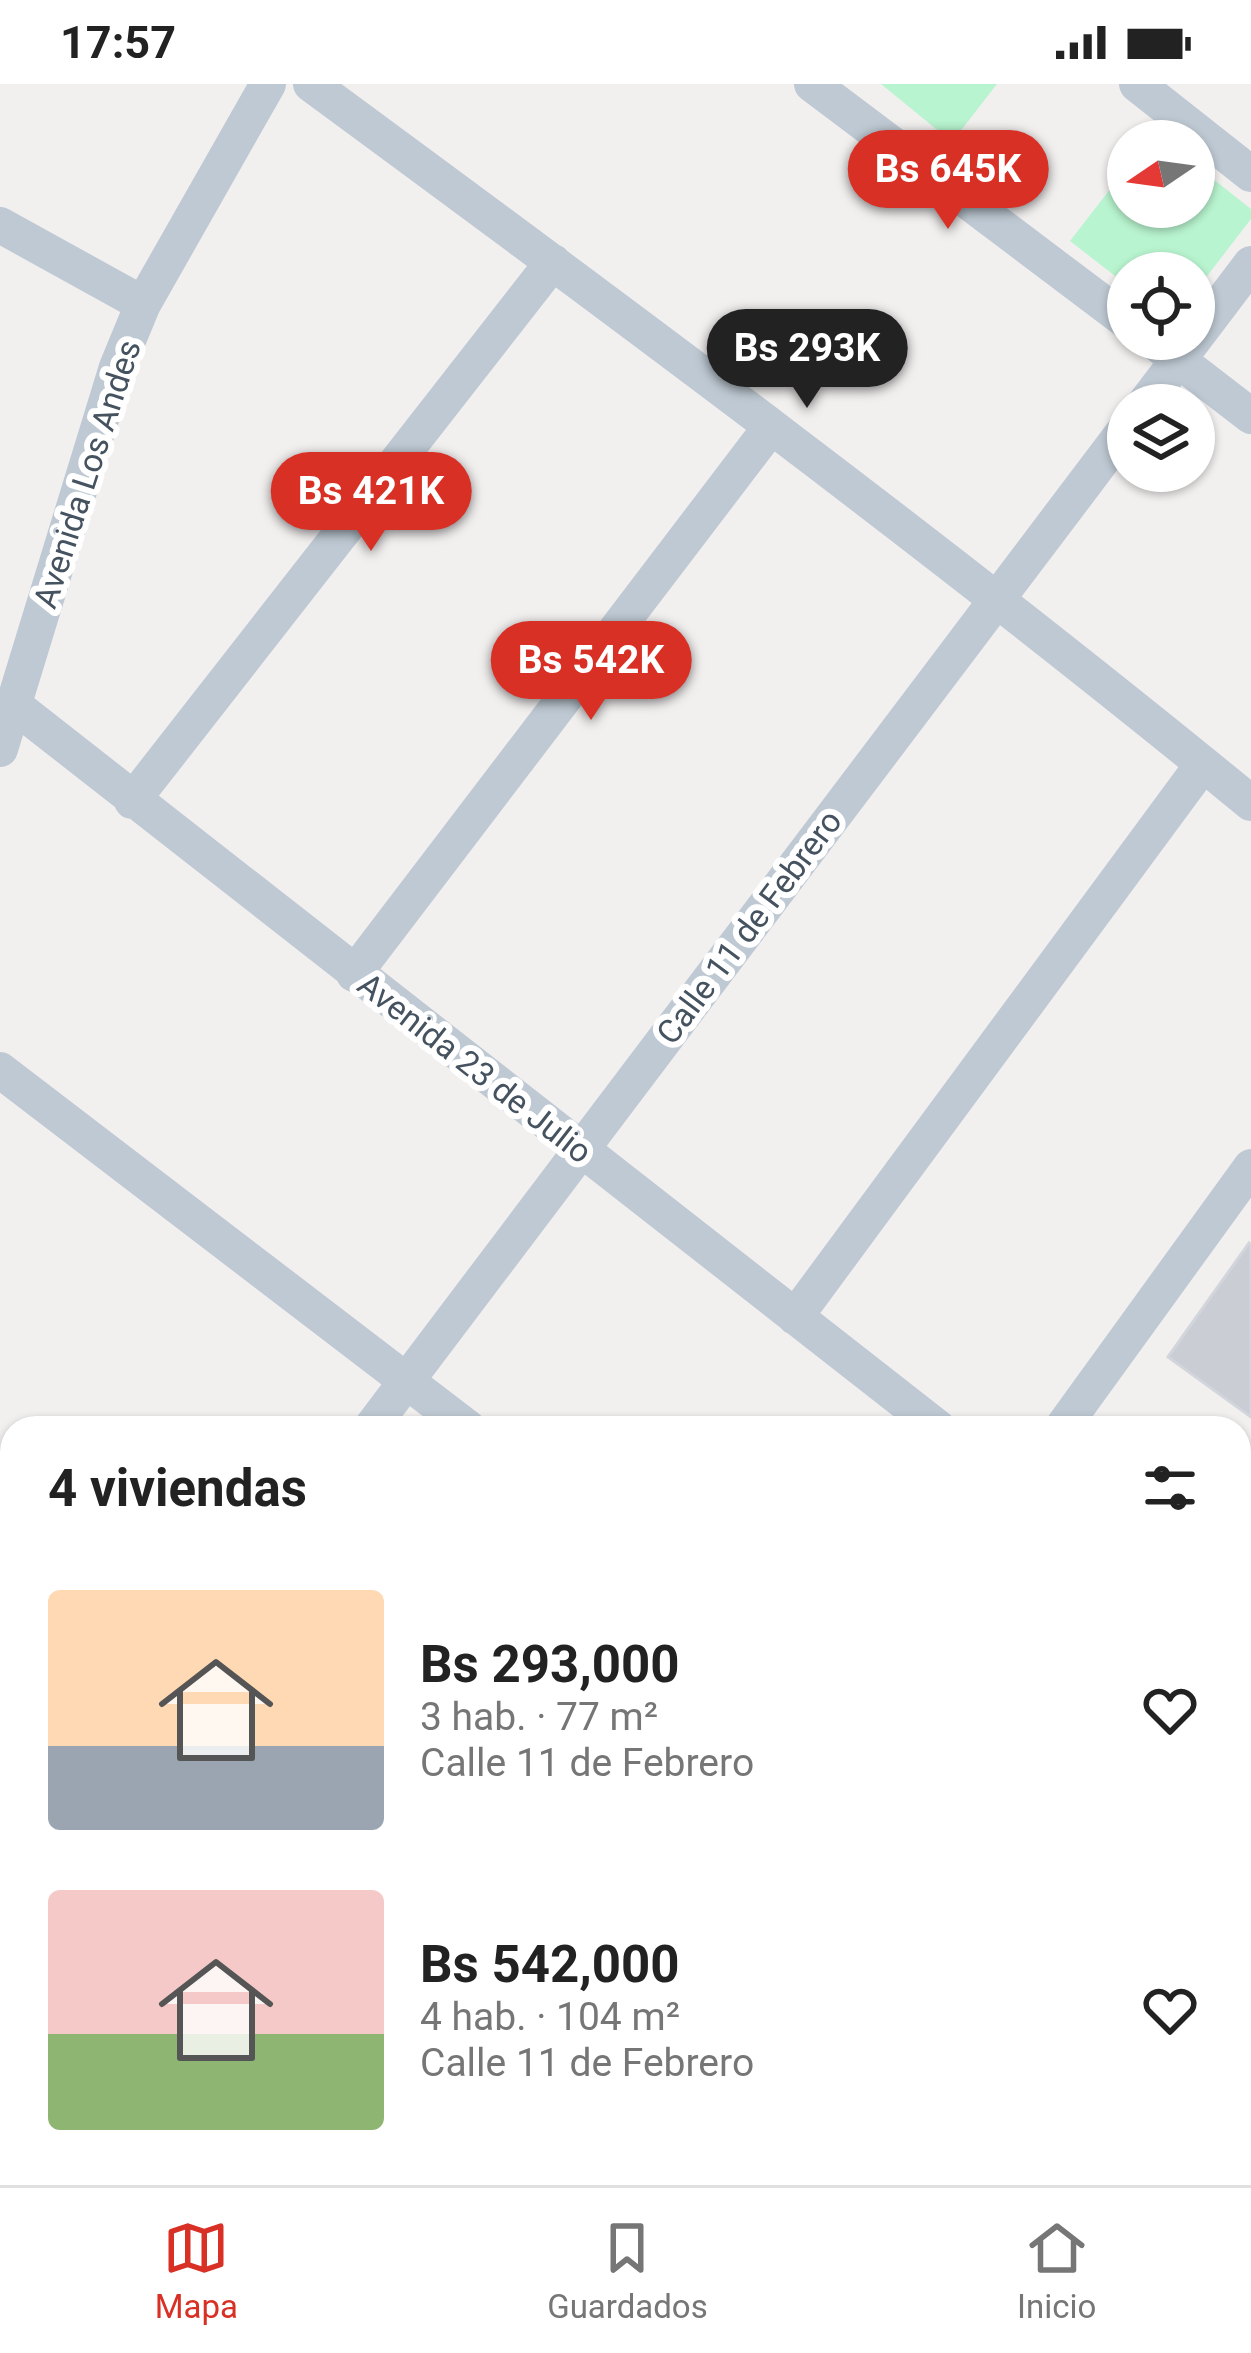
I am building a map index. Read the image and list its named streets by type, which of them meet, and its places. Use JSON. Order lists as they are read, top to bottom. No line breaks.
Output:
{"streets":{"street":["Avenida Los Andes","Calle 11 de Febrero","Avenida 23 de Julio"]},"crossings":[["Avenida Los Andes","Avenida 23 de Julio"],["Calle 11 de Febrero","Avenida 23 de Julio"]],"north":"left","page":{"status":"17:57","price":["Bs 645K","Bs 293K","Bs 421K","Bs 542K"],"heading":"4 viviendas","list":[{"name":"Bs 293,000","note":"3 hab. · 77 m² · Calle 11 de Febrero"},{"name":"Bs 542,000","note":"4 hab. · 104 m² · Calle 11 de Febrero"}],"tabs":["Mapa","Guardados","Inicio"]}}
